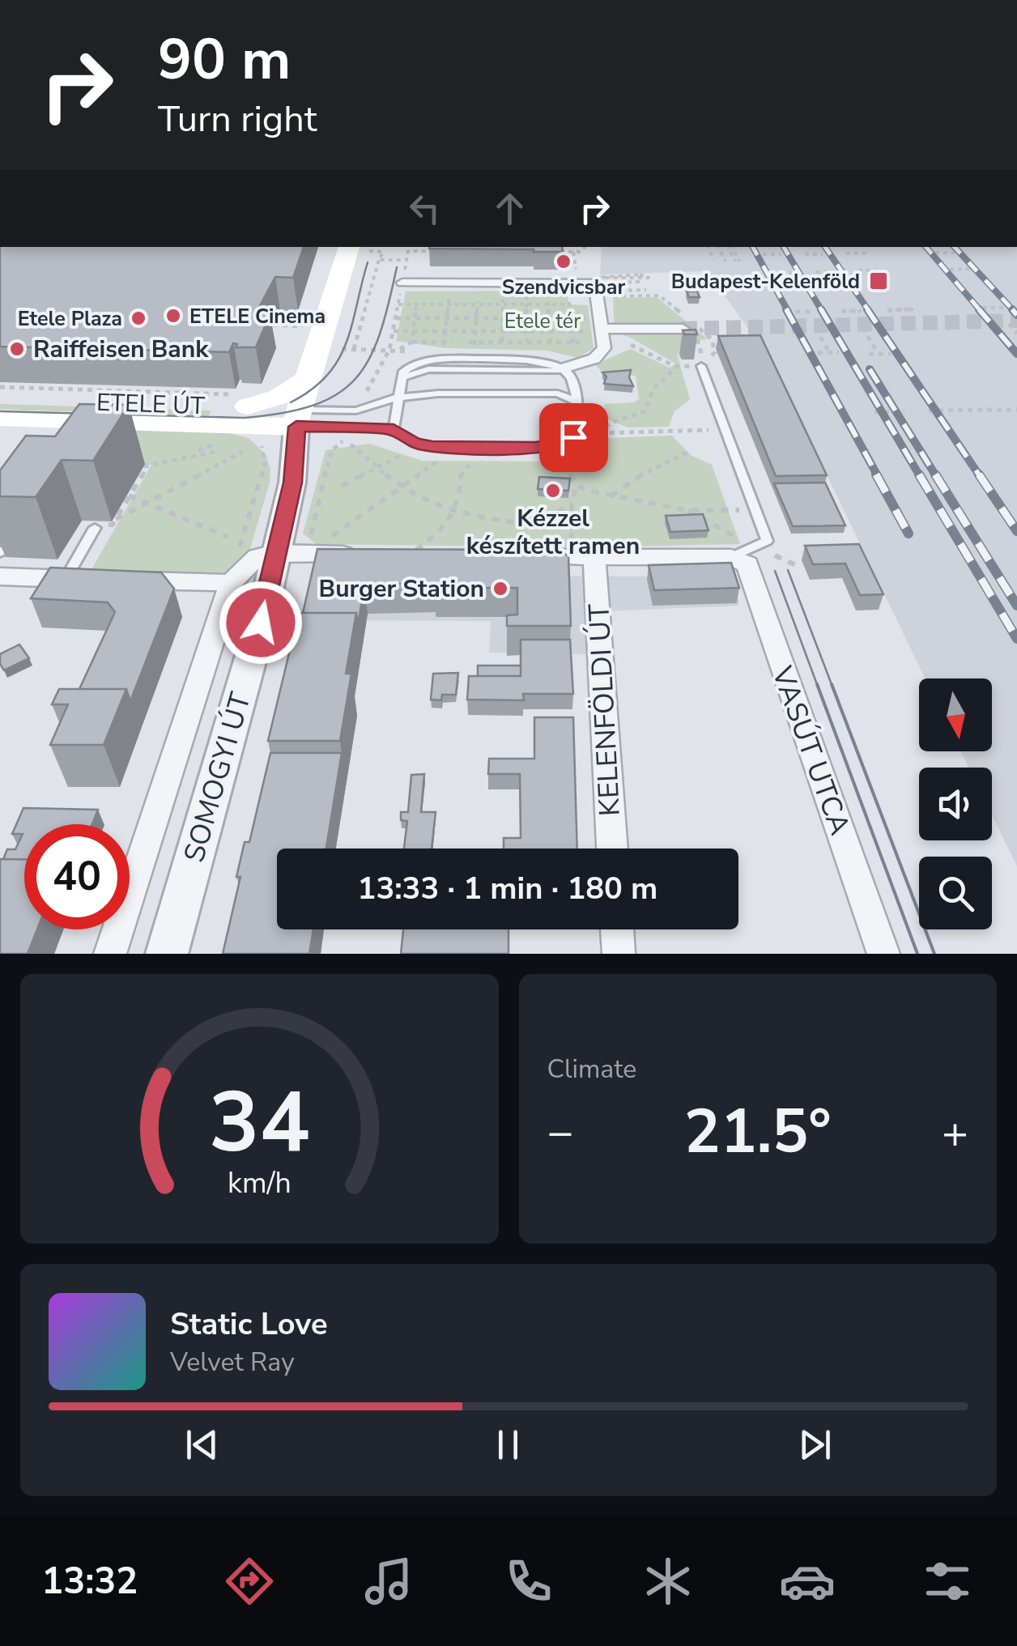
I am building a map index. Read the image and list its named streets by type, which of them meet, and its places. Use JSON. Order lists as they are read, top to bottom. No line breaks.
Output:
{"streets":{"main road":["ETELE ÚT","SOMOGYI ÚT"],"street":["KELENFÖLDI ÚT","VASÚT UTCA"]},"crossings":[["ETELE ÚT","SOMOGYI ÚT"]],"parks":["Etele tér"],"places":{"other":["Szendvicsbar","ETELE Cinema","Etele Plaza","Raiffeisen Bank","Kézzel készített ramen","Burger Station"],"transit":["Budapest-Kelenföld"]},"north":"bottom","page":{"turn":["90 m","Turn right"],"limit":"40","trip":"13:33 · 1 min · 180 m","tile":"Climate","heat":["−","21.5°","+"],"song":["Static Love","Velvet Ray"],"tabs":"13:32","gauge":["34","km/h"]}}
